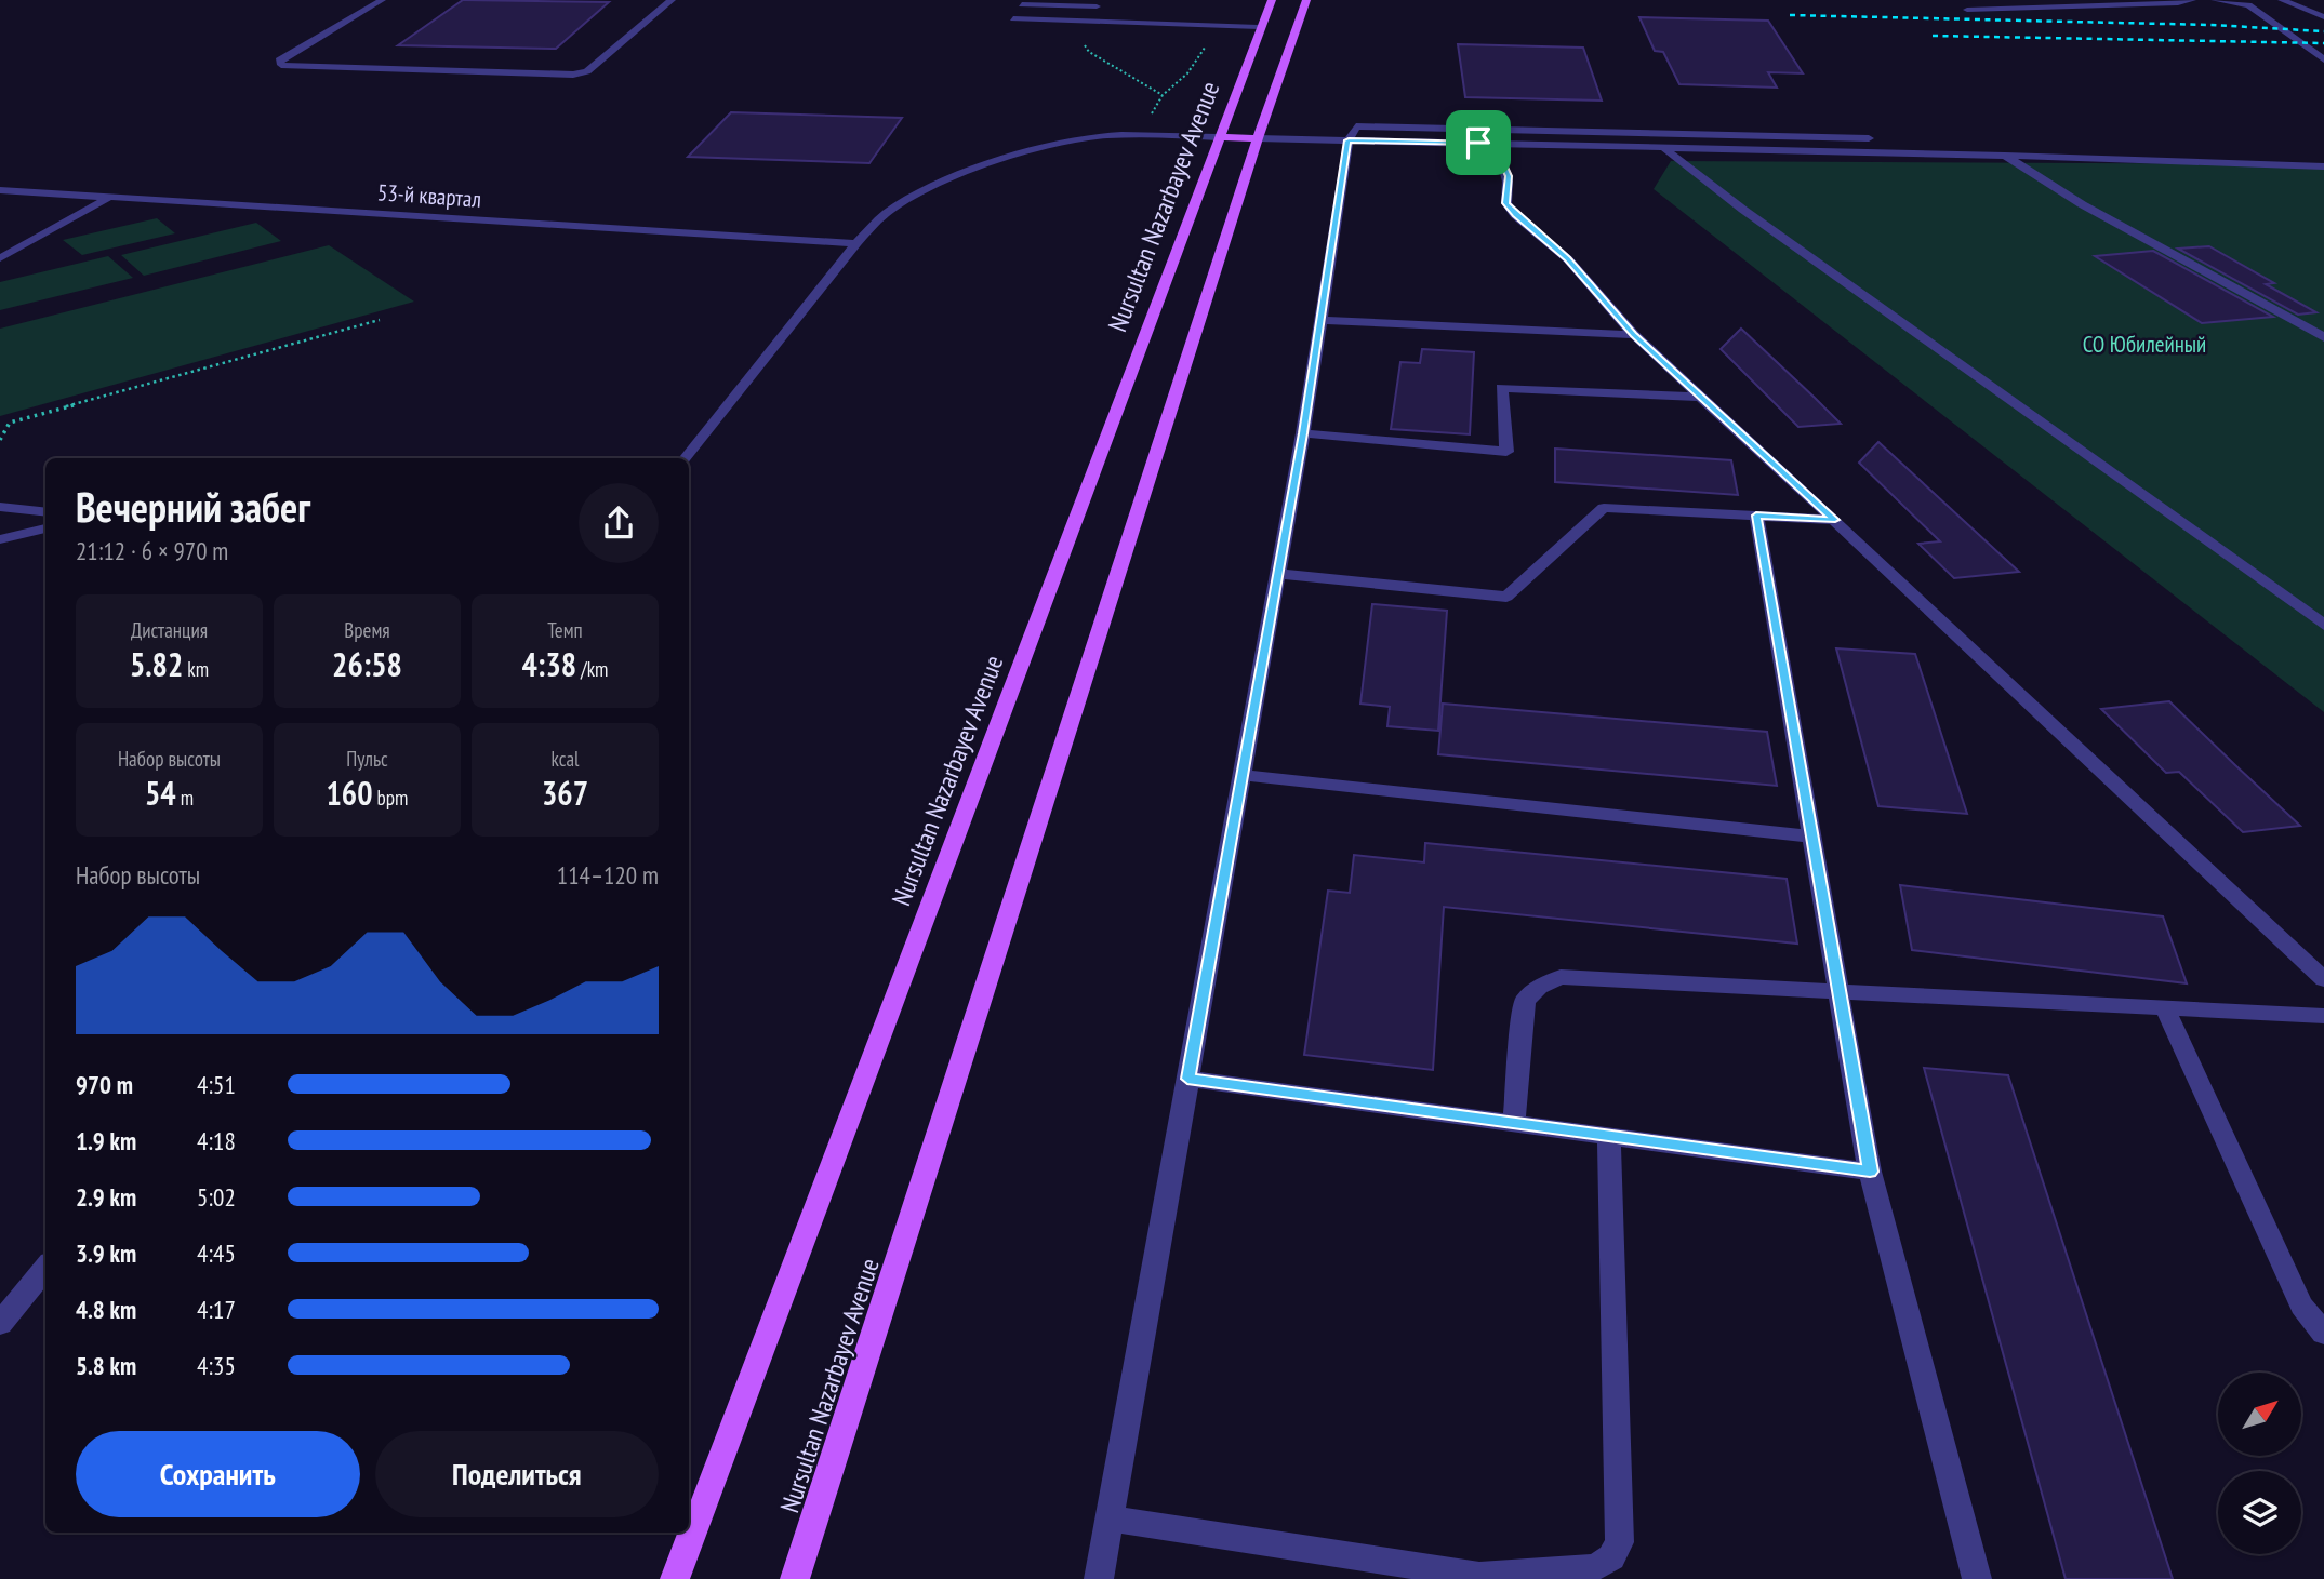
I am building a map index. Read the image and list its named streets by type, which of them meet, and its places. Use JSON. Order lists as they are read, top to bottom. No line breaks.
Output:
{"streets":{"main road":["Nursultan Nazarbayev Avenue"],"street":["53-й квартал"]},"parks":["СО Юбилейный"],"north":"top right","page":{"heading":["Вечерний забег","21:12 · 6 × 970 m"],"stats":[["Дистанция","5.82 km"],["Время","26:58"],["Темп","4:38 /km"],["Набор высоты","54 m"],["Пульс","160 bpm"],["kcal","367"]],"chart":["Набор высоты","114–120 m"],"list":[{"name":"970 m","note":"4:51"},{"name":"1.9 km","note":"4:18"},{"name":"2.9 km","note":"5:02"},{"name":"3.9 km","note":"4:45"},{"name":"4.8 km","note":"4:17"},{"name":"5.8 km","note":"4:35"}],"buttons":["Сохранить","Поделиться"]}}
